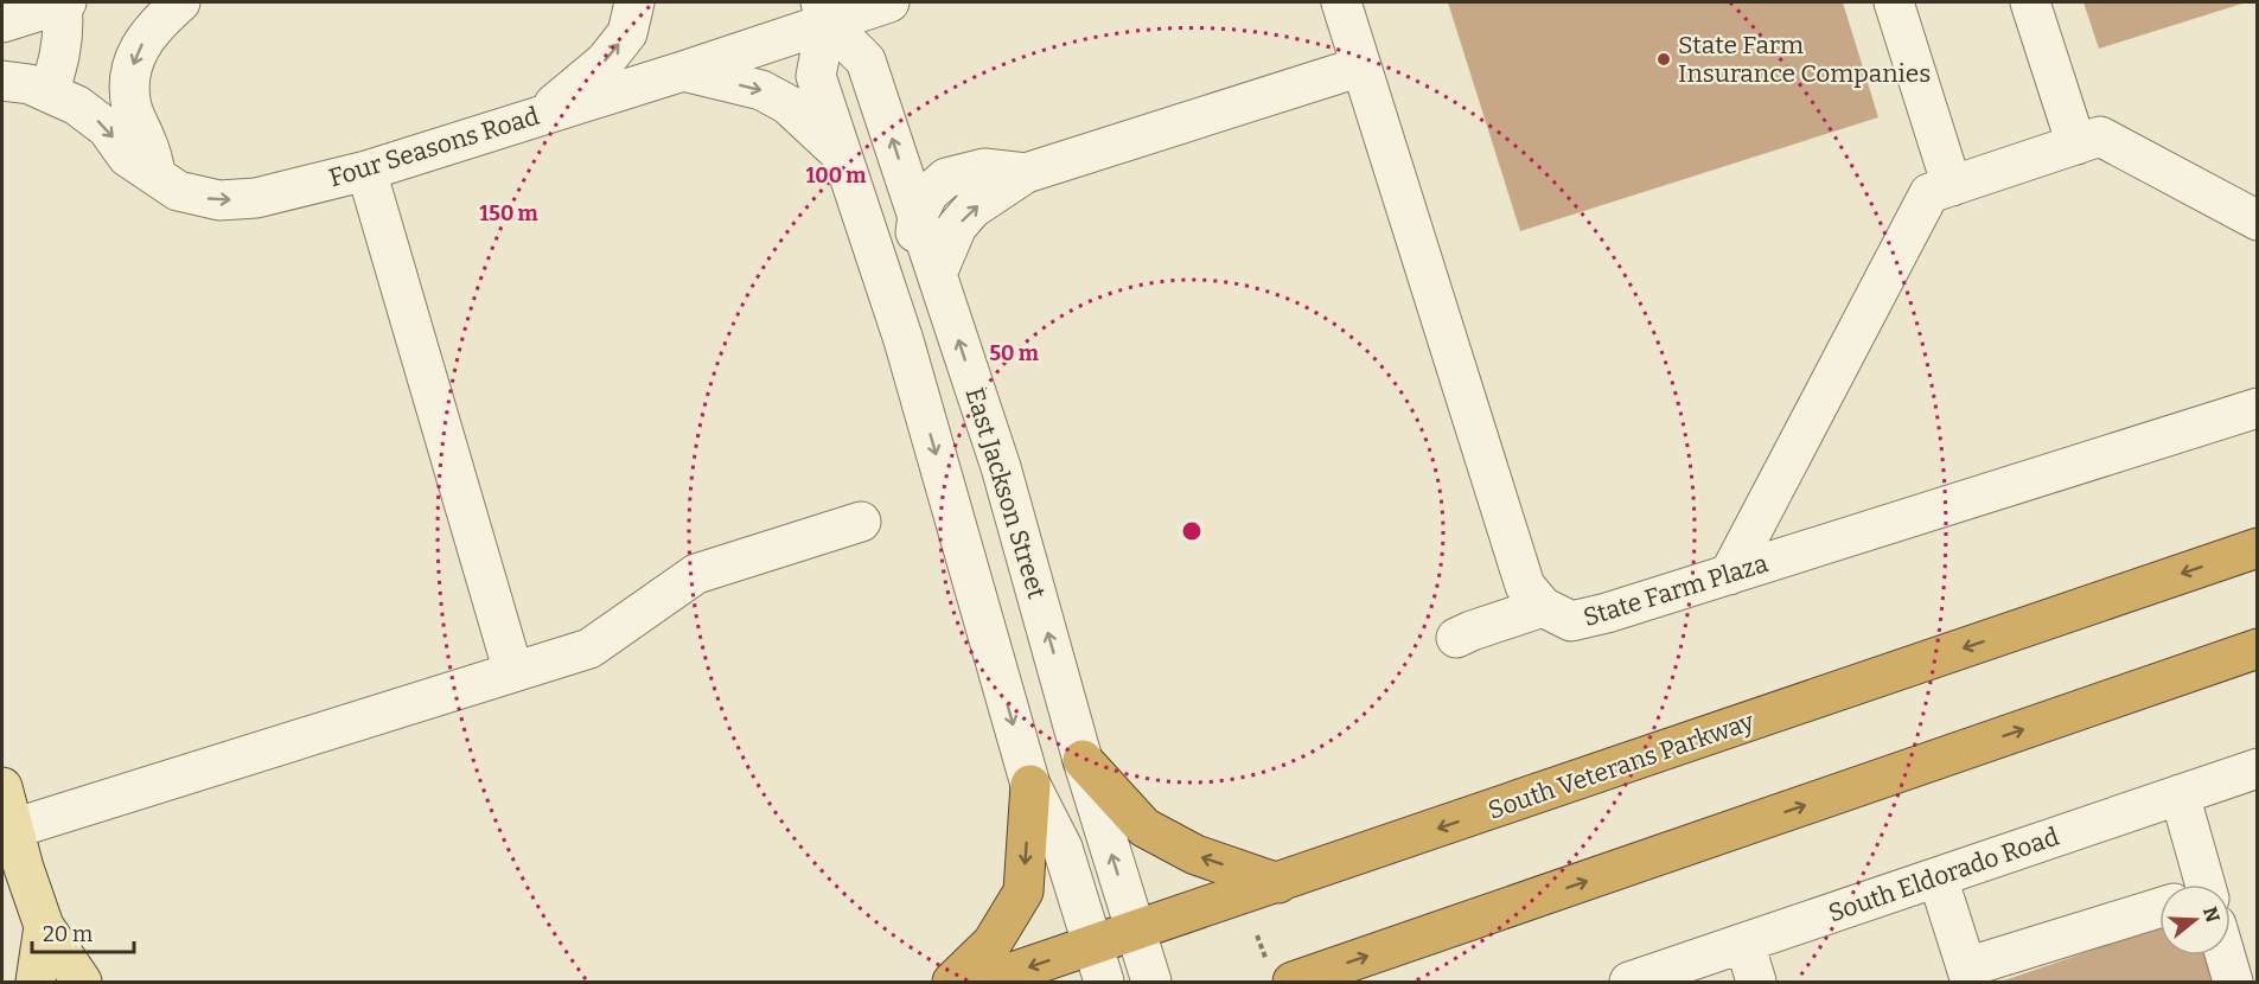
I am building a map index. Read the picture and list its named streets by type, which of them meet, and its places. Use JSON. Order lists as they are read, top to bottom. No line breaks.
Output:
{"streets":{"highway":["South Veterans Parkway"],"street":["Four Seasons Road","East Jackson Street","State Farm Plaza","South Eldorado Road"]},"crossings":[["Four Seasons Road","East Jackson Street"],["East Jackson Street","South Veterans Parkway"]],"places":["State Farm Insurance Companies"],"scale_bar":"20 m","north":"right","rings":["100 m","150 m","50 m"]}
